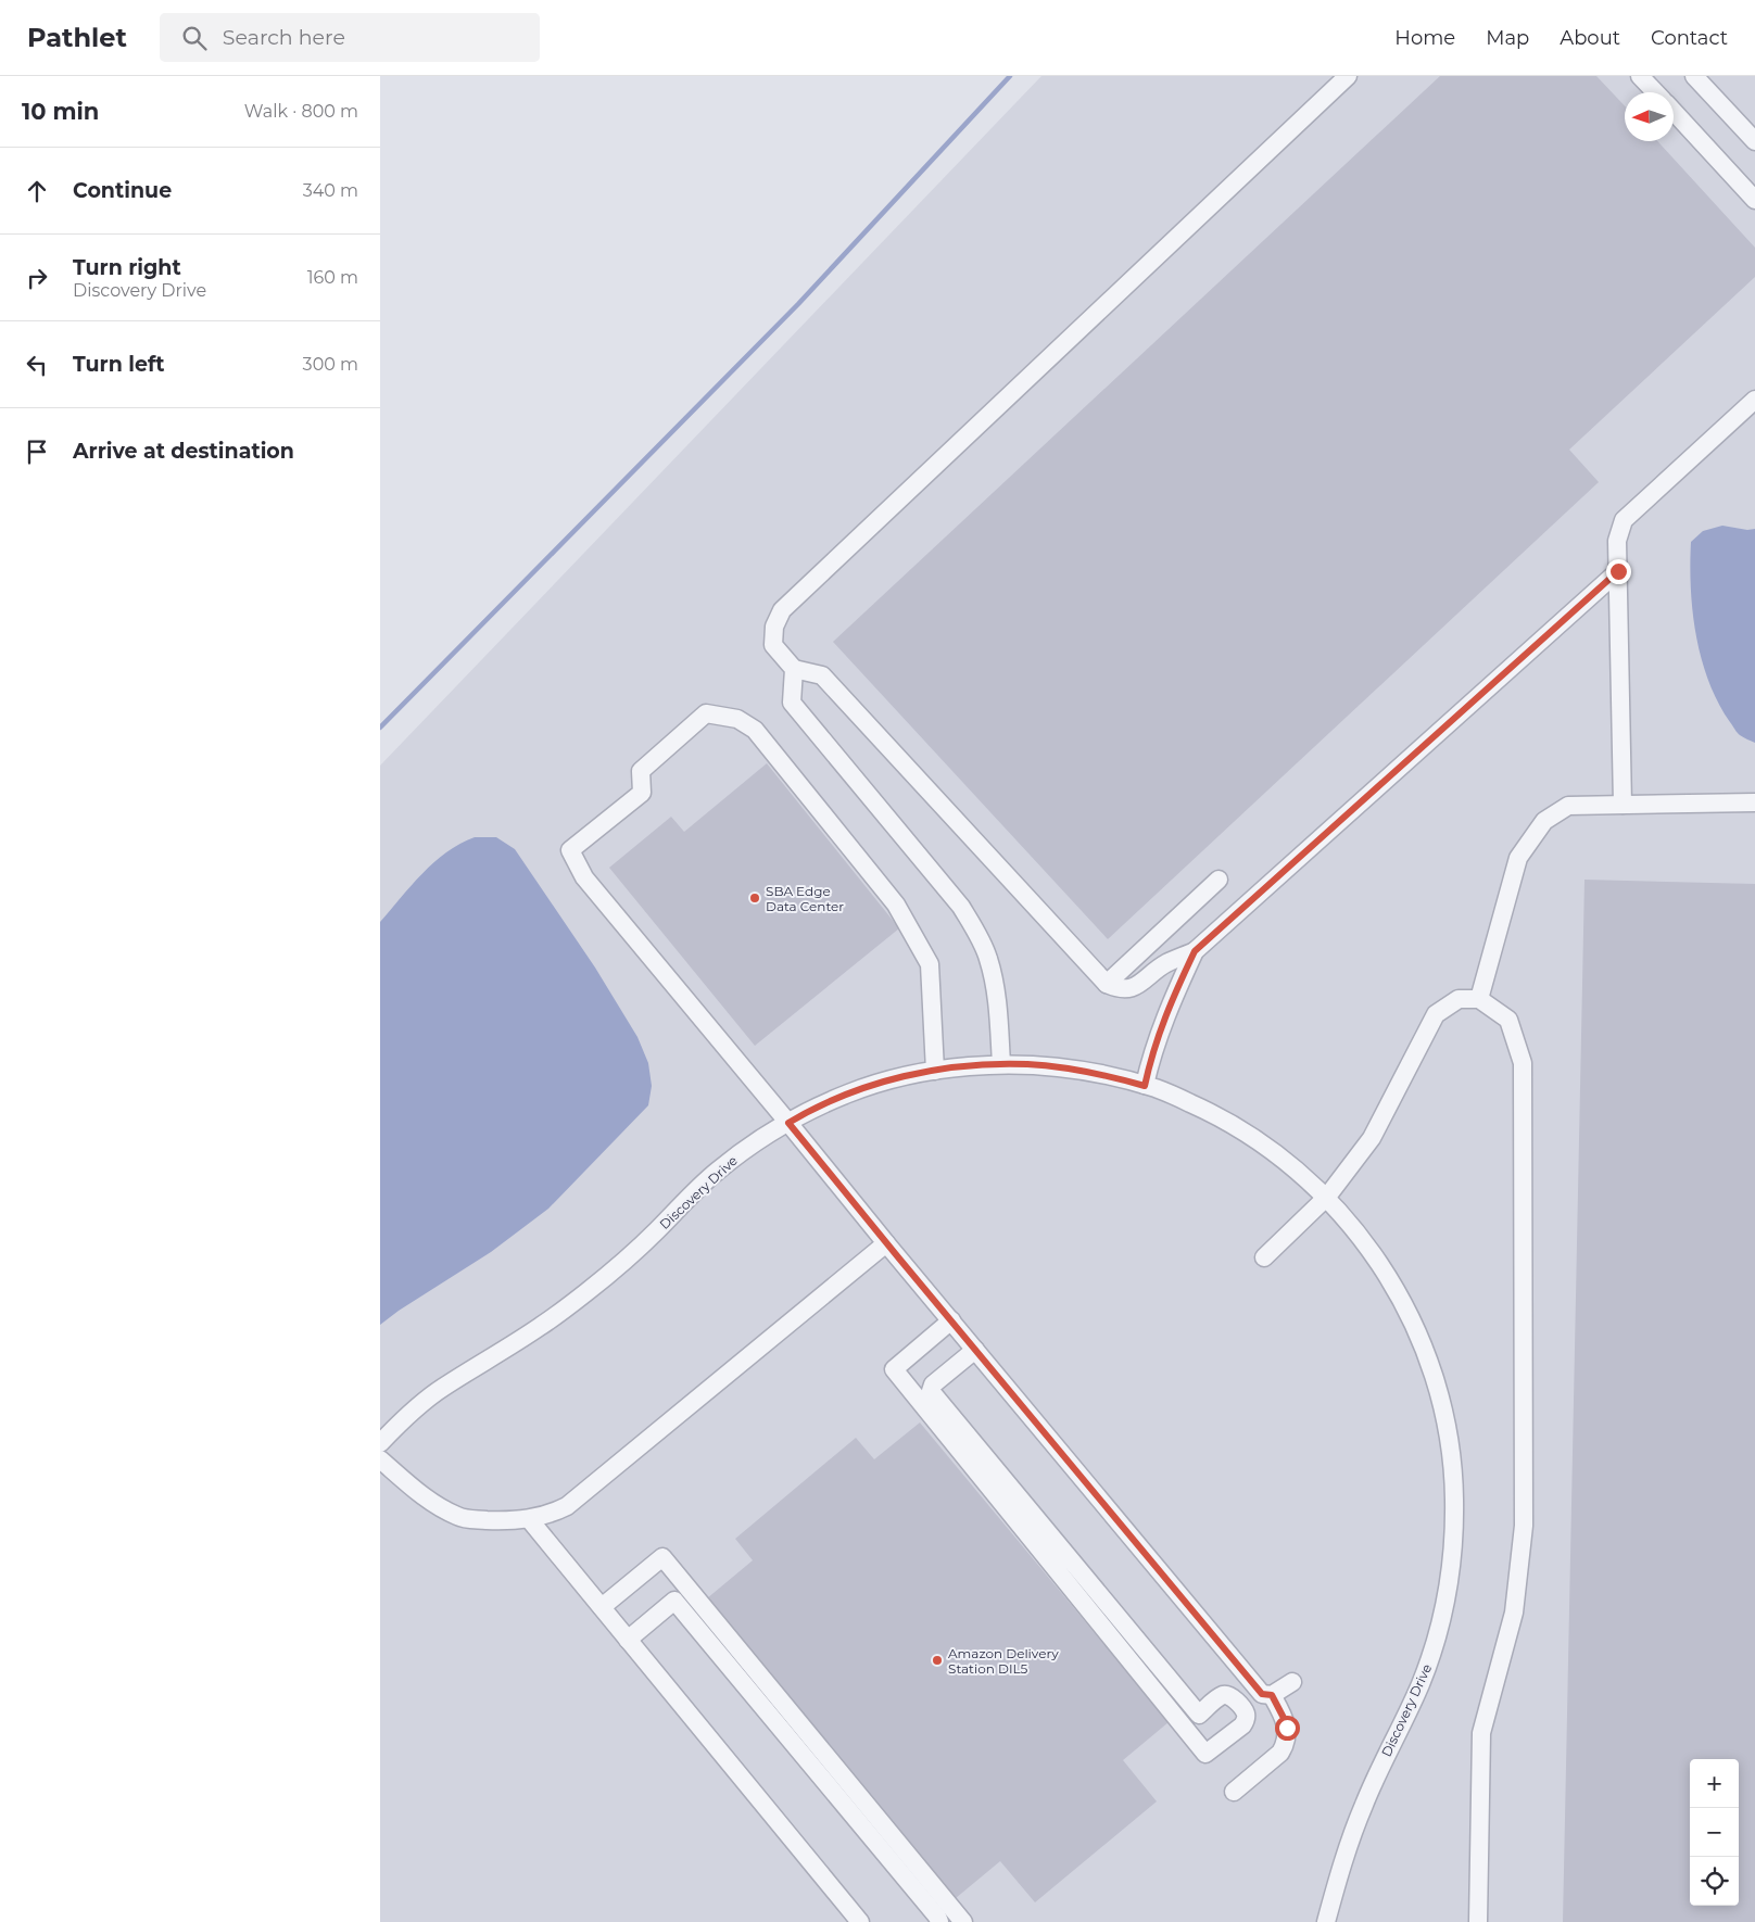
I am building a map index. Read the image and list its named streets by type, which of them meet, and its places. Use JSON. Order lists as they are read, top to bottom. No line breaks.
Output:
{"streets":{"street":["Discovery Drive"]},"places":["SBA Edge Data Center","Amazon Delivery Station DIL5"],"north":"left","page":{"header":"Pathlet","search":"Search here","nav":["Home","Map","About","Contact"],"heading":["10 min","Walk · 800 m"],"list":[["Continue","340 m"],["Turn right","Discovery Drive","160 m"],["Turn left","300 m"],"Arrive at destination"],"map_buttons":["+","−"]}}
